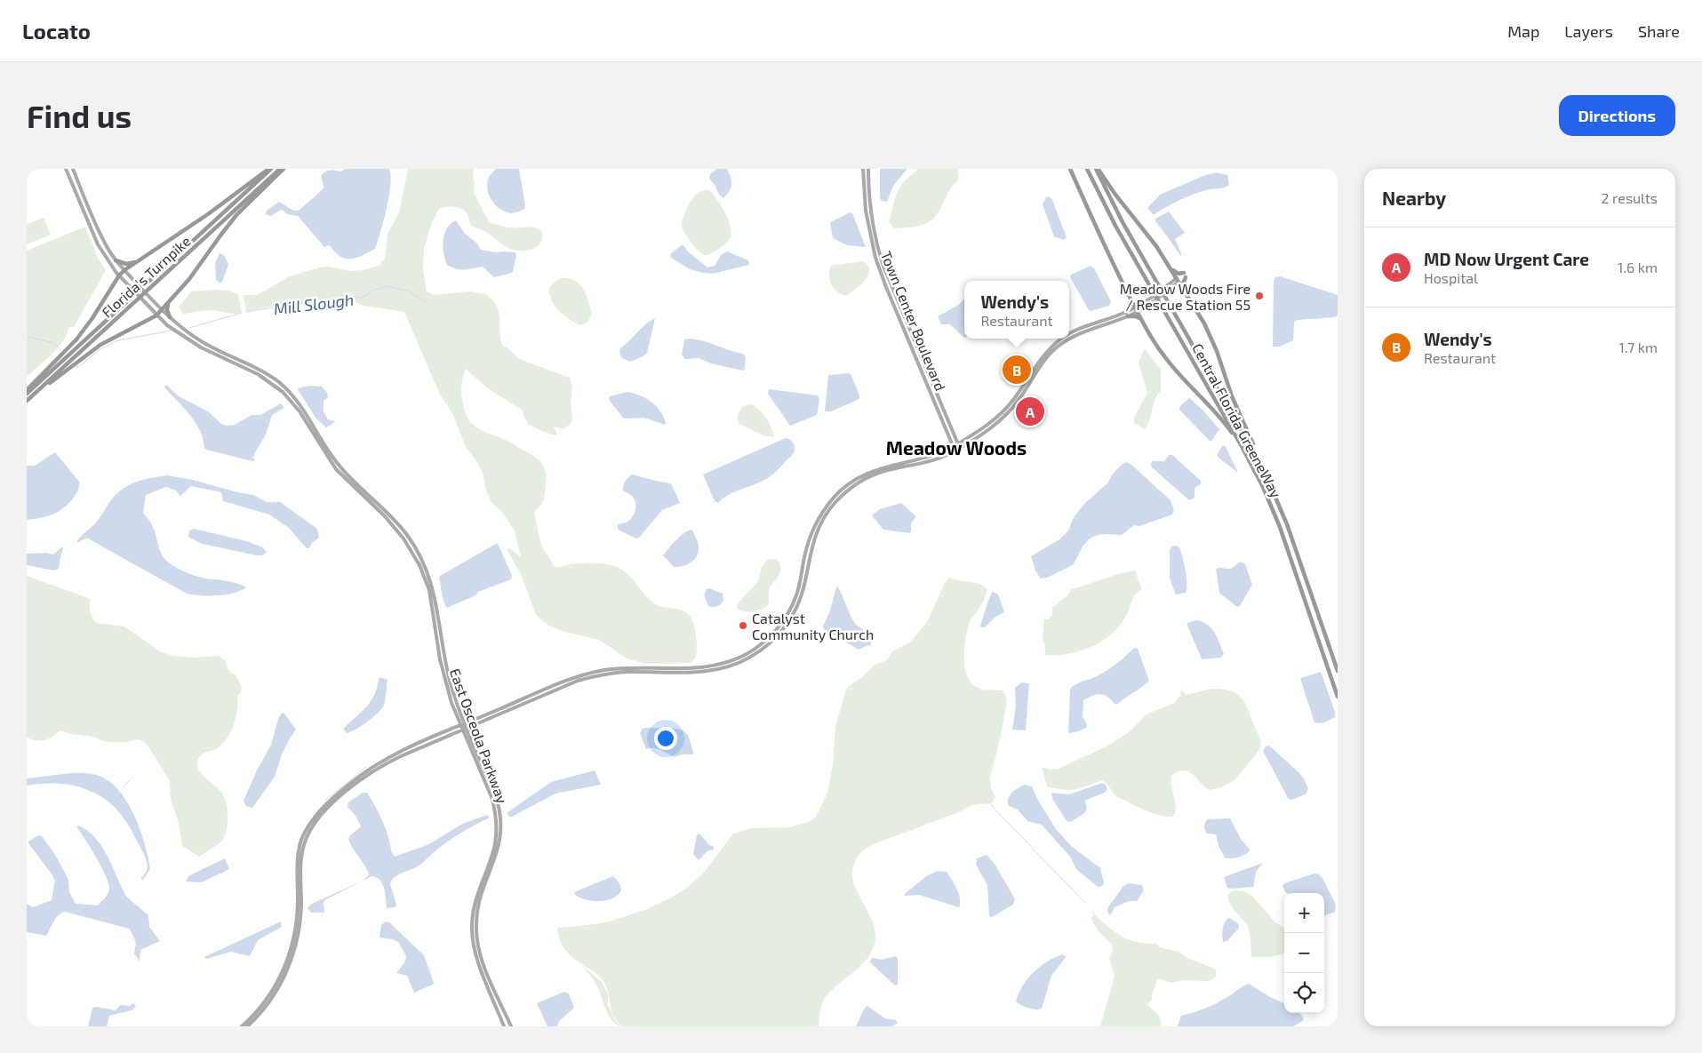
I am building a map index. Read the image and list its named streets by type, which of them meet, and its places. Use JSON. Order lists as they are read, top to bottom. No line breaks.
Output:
{"streets":{"highway":["Florida's Turnpike","Central Florida GreeneWay"],"main road":["Town Center Boulevard","East Osceola Parkway"]},"districts":["Meadow Woods"],"water":["Mill Slough"],"places":["Meadow Woods Fire / Rescue Station 55","Catalyst Community Church"],"page":{"header":"Locato","nav":["Map","Layers","Share"],"buttons":"Directions","title":"Find us","heading":["Nearby","2 results"],"list":[{"mark":"A","name":"MD Now Urgent Care","note":"Hospital","value":"1.6 km"},{"mark":"B","name":"Wendy's","note":"Restaurant","value":"1.7 km"}],"popup":["Wendy's","Restaurant"],"pins":["B","A"],"map_buttons":["+","−"]}}
